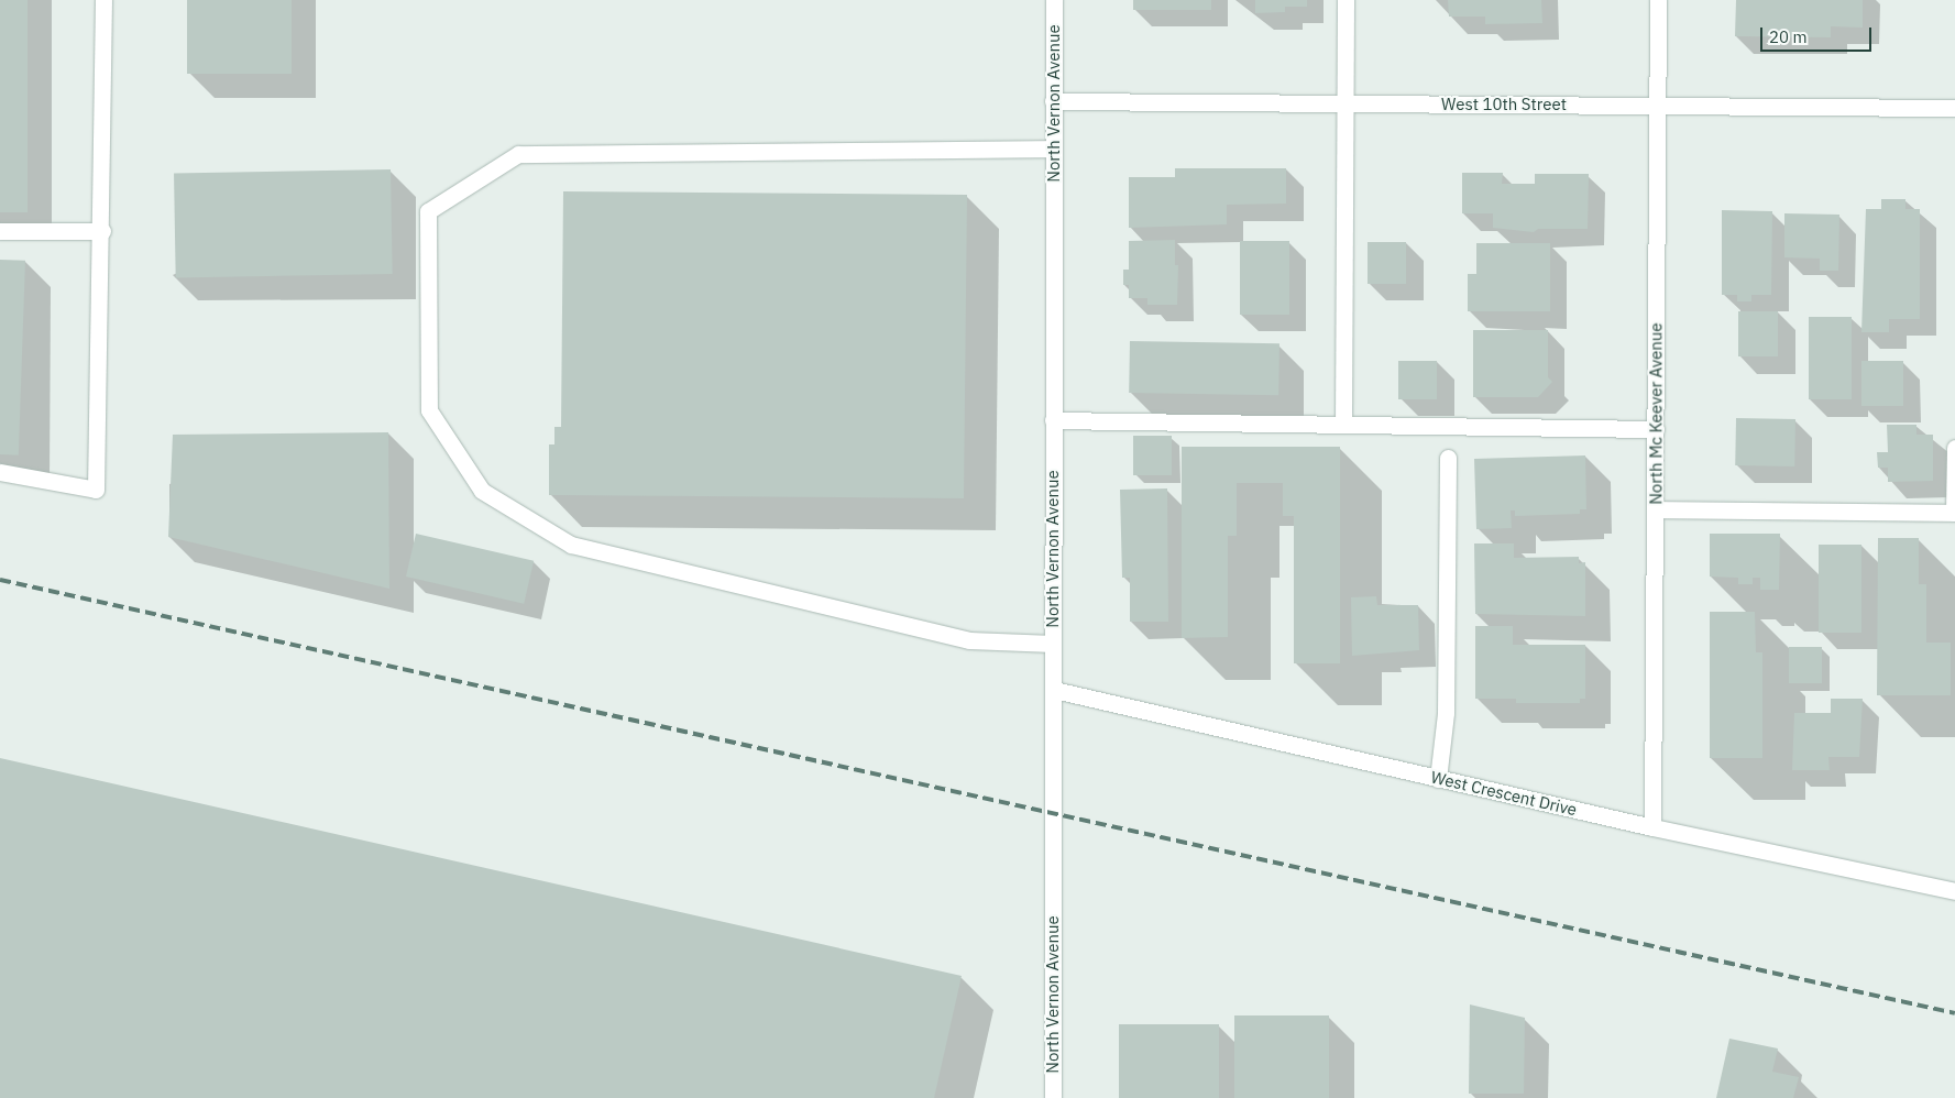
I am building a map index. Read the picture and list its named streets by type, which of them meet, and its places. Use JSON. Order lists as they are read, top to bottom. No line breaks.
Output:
{"streets":{"street":["North Vernon Avenue","West 10th Street","North Mc Keever Avenue","West Crescent Drive"]},"crossings":[["North Vernon Avenue","West 10th Street"],["North Vernon Avenue","West Crescent Drive"],["West 10th Street","North Mc Keever Avenue"],["North Mc Keever Avenue","West Crescent Drive"]],"scale_bar":"20 m"}
